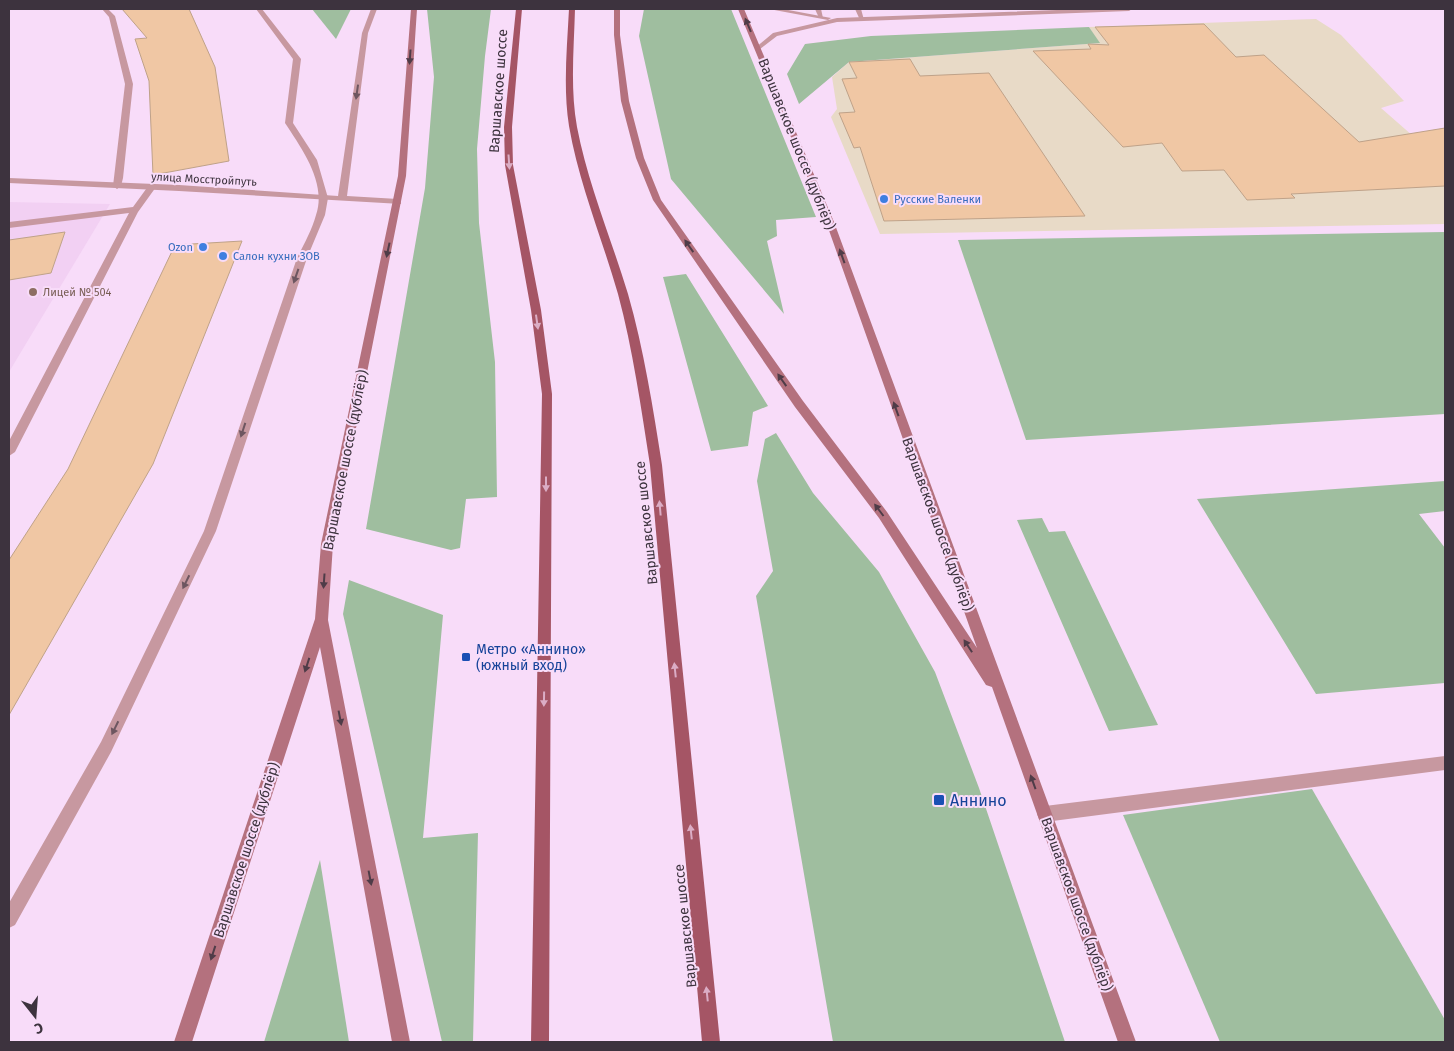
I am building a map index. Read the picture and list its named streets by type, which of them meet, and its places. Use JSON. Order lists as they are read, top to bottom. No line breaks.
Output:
{"streets":{"main road":["Варшавское шоссе","Варшавское шоссе (дублёр)"],"street":["улица Мосстройпуть"]},"crossings":[["Варшавское шоссе (дублёр)","улица Мосстройпуть"]],"places":{"other":["Русские Валенки","Ozon","Салон кухни ЗОВ","Лицей № 504"],"transit":["Метро «Аннино» (южный вход)","Аннино"]},"north":"bottom"}
